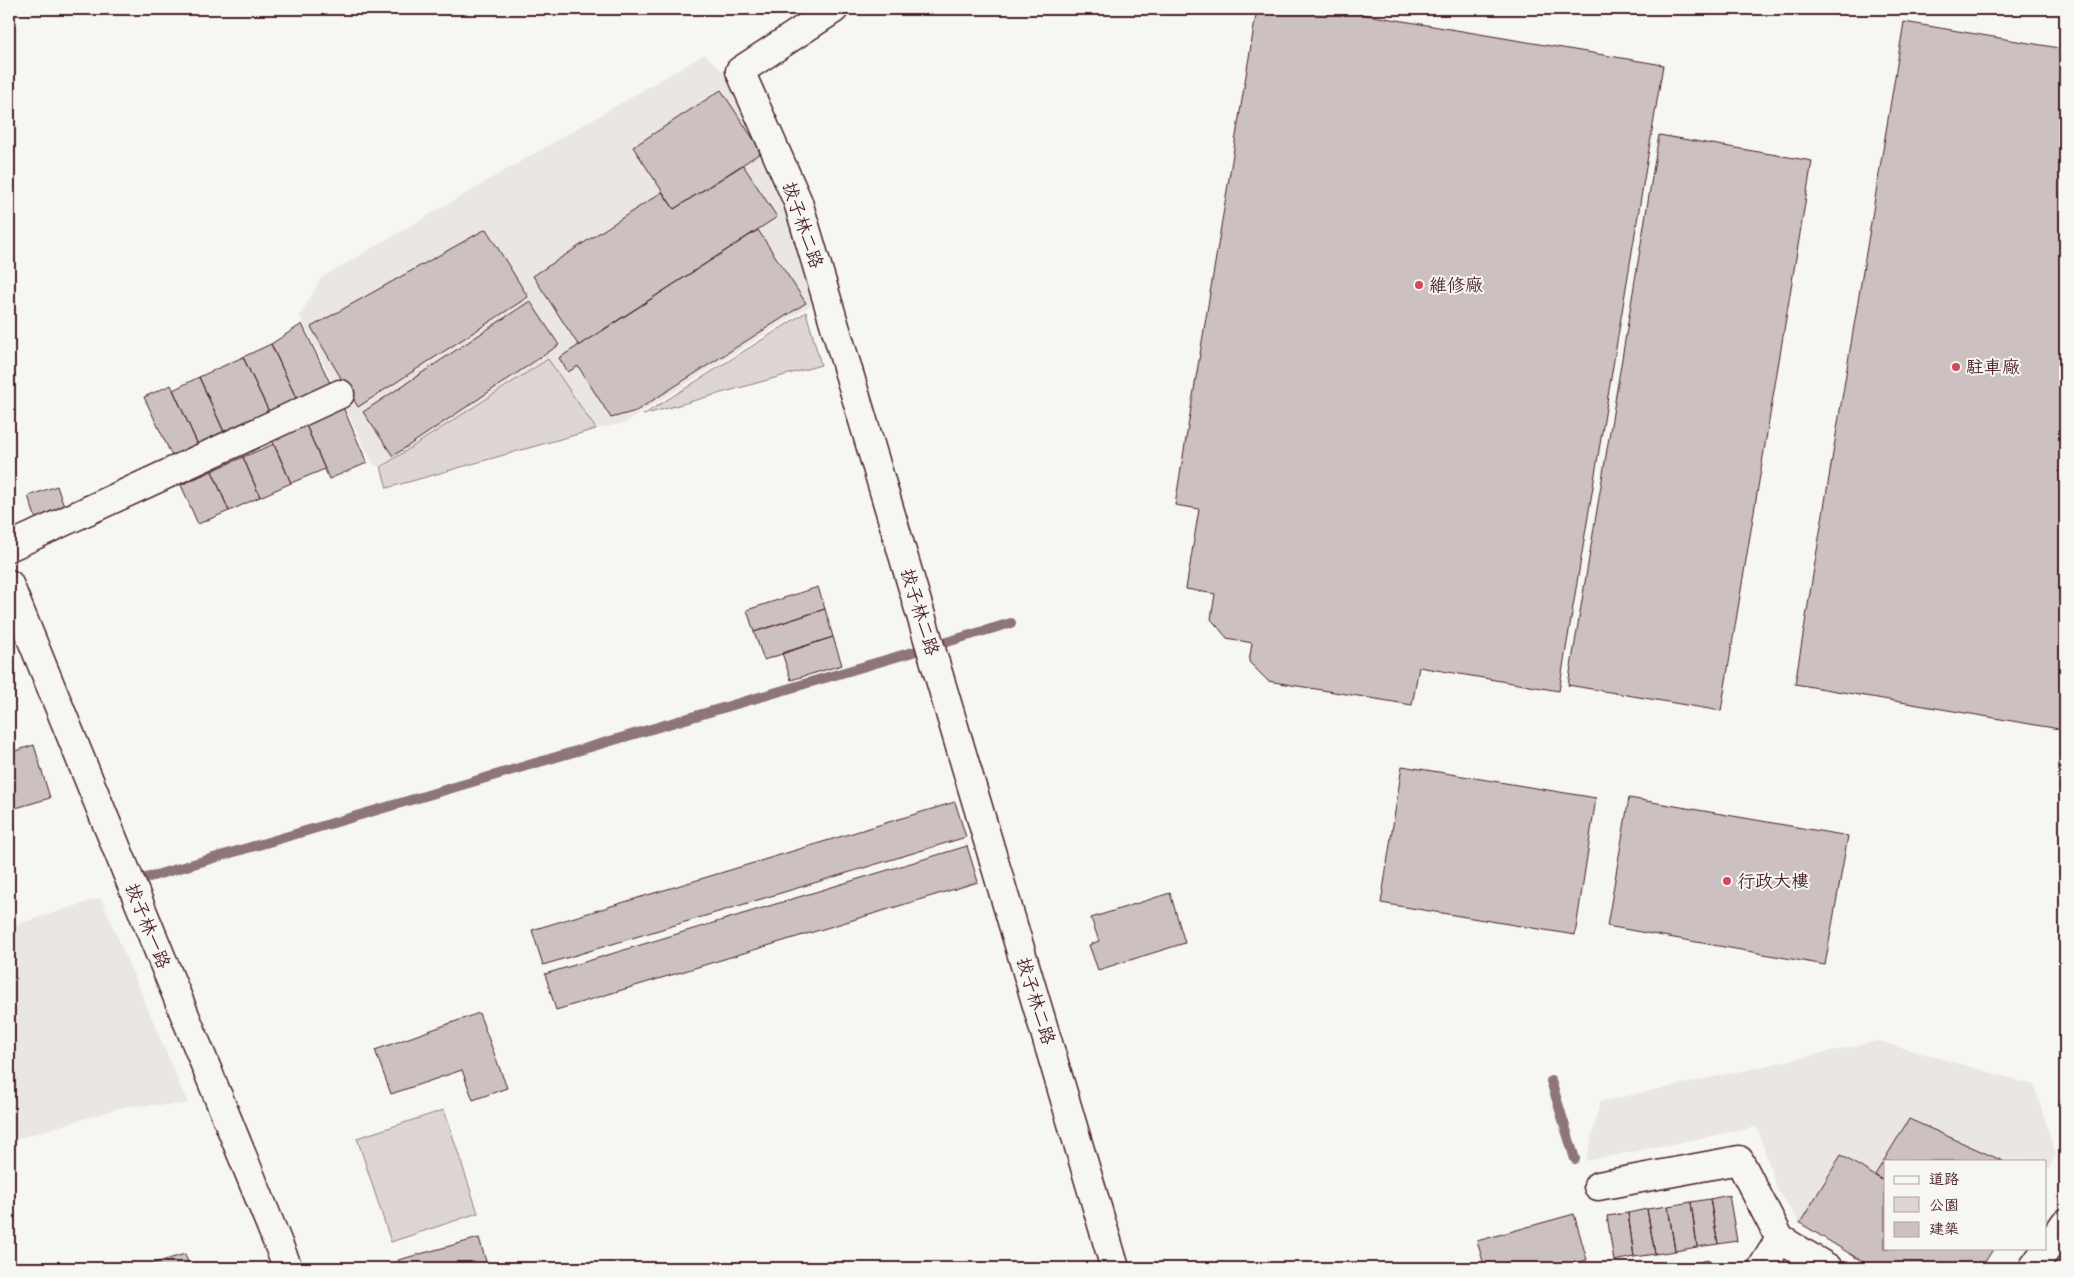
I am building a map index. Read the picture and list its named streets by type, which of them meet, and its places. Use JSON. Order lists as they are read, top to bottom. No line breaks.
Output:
{"streets":{"street":["拔子林二路","拔子林一路"]},"places":["維修廠","駐車廠","行政大樓"],"legend":["道路","公園","建築"]}
